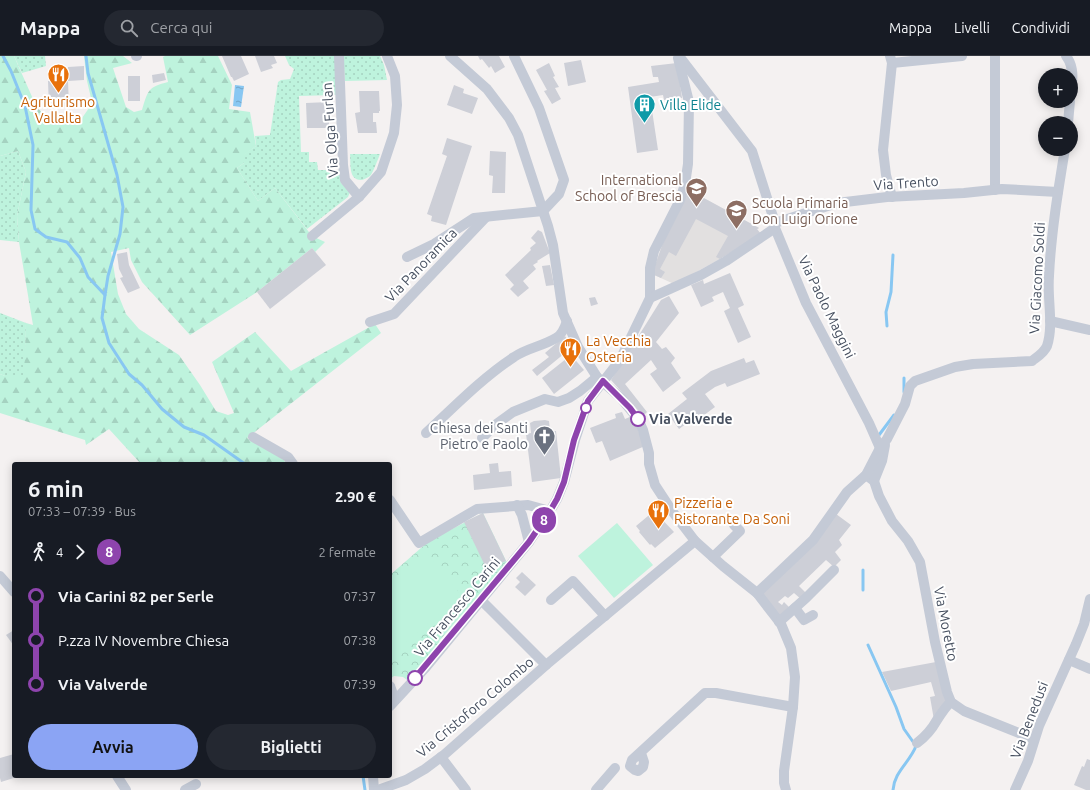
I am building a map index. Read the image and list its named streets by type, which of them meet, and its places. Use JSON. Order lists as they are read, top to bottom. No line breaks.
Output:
{"streets":{"street":["Via Olga Furlan","Via Trento","Via Panoramica","Via Giacomo Soldi","Via Paolo Maggini","Via Francesco Carini","Via Moretto","Via Cristoforo Colombo","Via Benedusi"]},"crossings":[["Via Trento","Via Giacomo Soldi"],["Via Trento","Via Paolo Maggini"],["Via Giacomo Soldi","Via Paolo Maggini"],["Via Giacomo Soldi","Via Moretto"],["Via Francesco Carini","Via Cristoforo Colombo"]],"places":{"restaurant":["Agriturismo Vallalta","La Vecchia Osteria","Pizzeria e Ristorante Da Soni"],"building":["Villa Elide"],"school or university":["International School of Brescia","Scuola Primaria Don Luigi Orione"],"other":["Via Valverde"],"church":["Chiesa dei Santi Pietro e Paolo"]},"lines":["bus line 8"],"page":{"header":"Mappa","search":"Cerca qui","nav":["Mappa","Livelli","Condividi"],"on_map":"8","map_buttons":["+","−"],"heading":["6 min","07:33 – 07:39 · Bus","2.90 €"],"legs":["4","8","2 fermate"],"list":[{"name":"Via Carini 82 per Serle","value":"07:37"},{"name":"P.zza IV Novembre Chiesa","value":"07:38"},{"name":"Via Valverde","value":"07:39"}],"buttons":["Avvia","Biglietti"]}}
